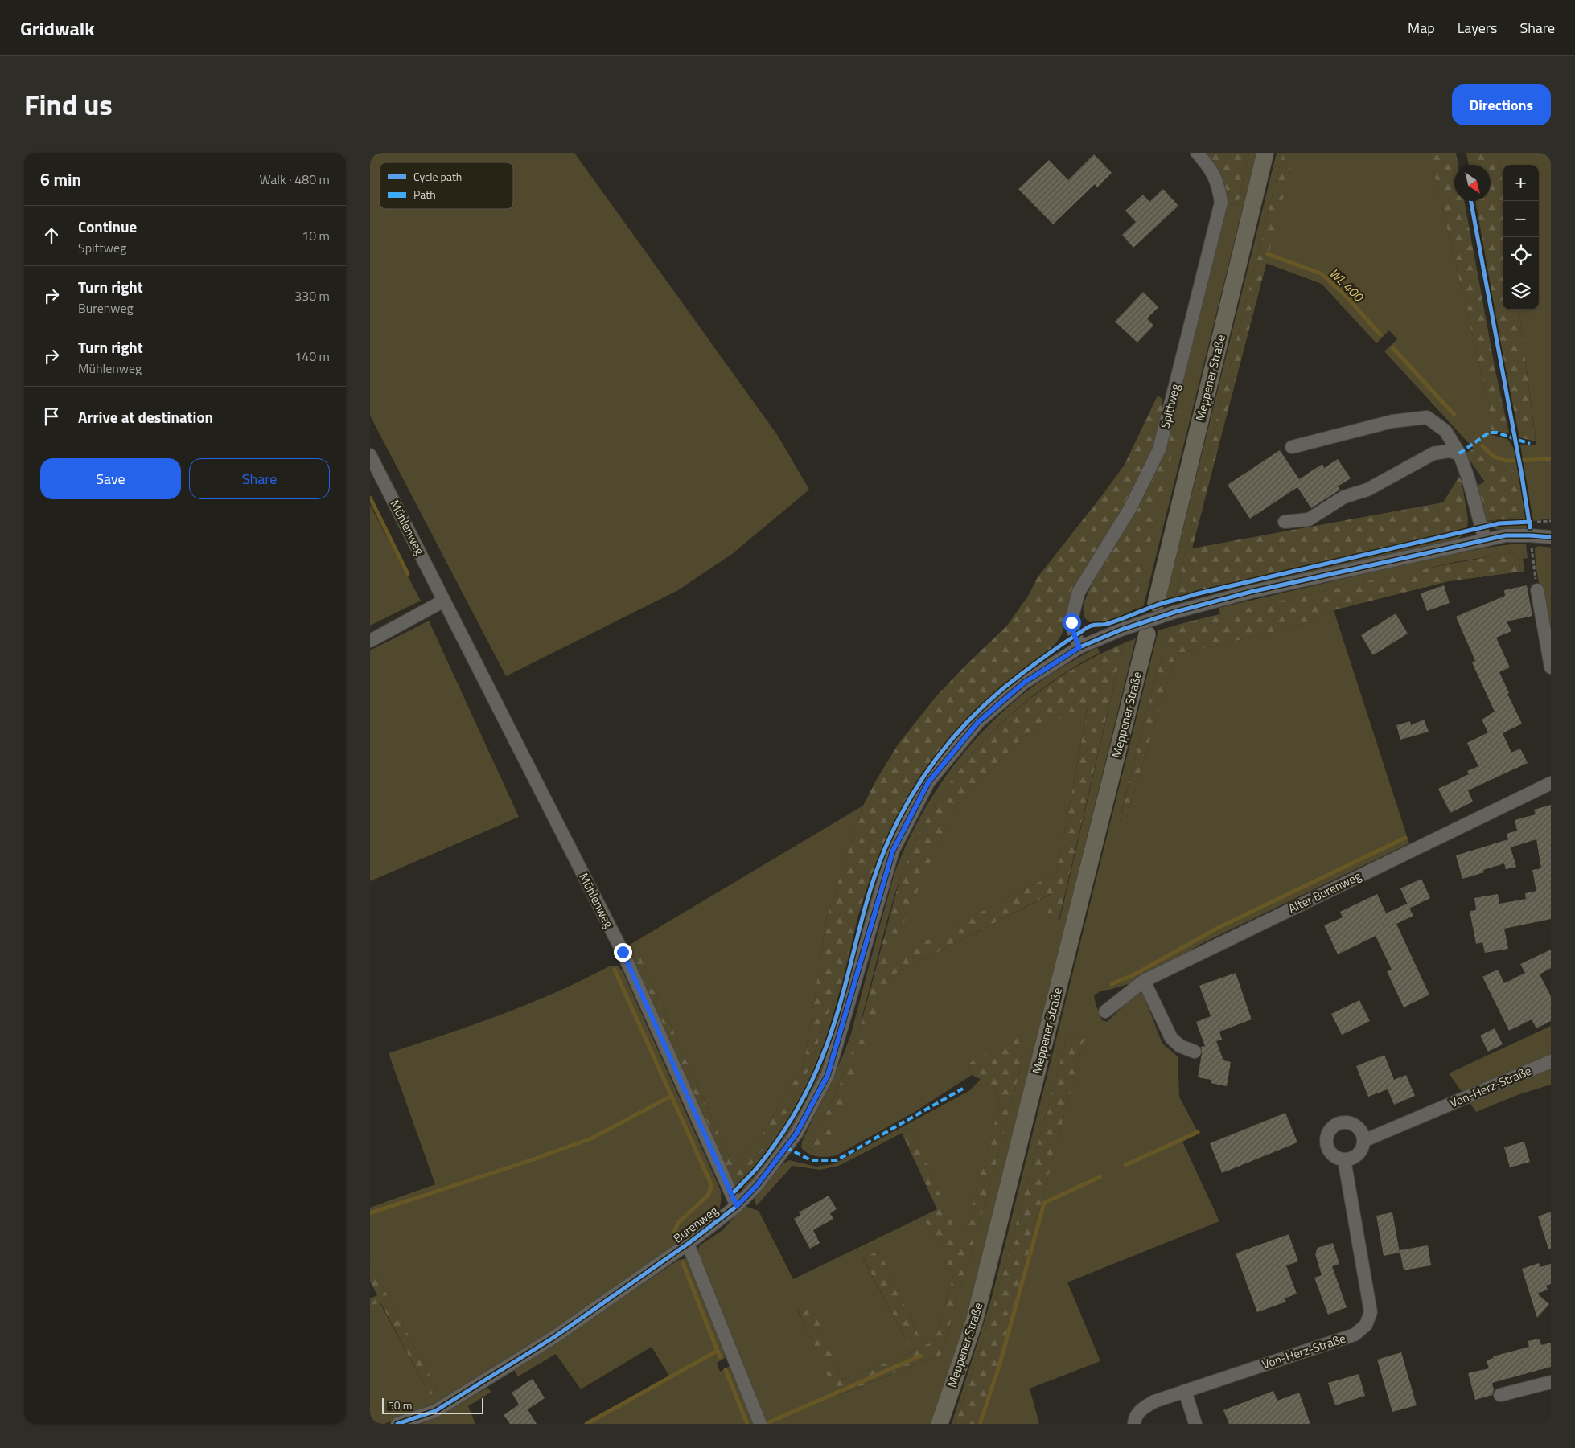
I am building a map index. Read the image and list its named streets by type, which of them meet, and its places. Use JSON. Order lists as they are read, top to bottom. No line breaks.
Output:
{"streets":{"main road":["Meppener Straße"],"street":["Spittweg","Mühlenweg","Alter Burenweg","Von-Herz-Straße","Burenweg"]},"crossings":[["Spittweg","Burenweg"],["Mühlenweg","Burenweg"]],"water":["WL 400"],"legend":["Cycle path","Path"],"scale_bar":"50 m","north":"bottom right","page":{"header":"Gridwalk","nav":["Map","Layers","Share"],"title":"Find us","buttons":["Directions",["Save","Share"]],"heading":["6 min","Walk · 480 m"],"map_buttons":["+","−"],"list":[["Continue","Spittweg","10 m"],["Turn right","Burenweg","330 m"],["Turn right","Mühlenweg","140 m"],"Arrive at destination"],"scale":"50 m"}}
